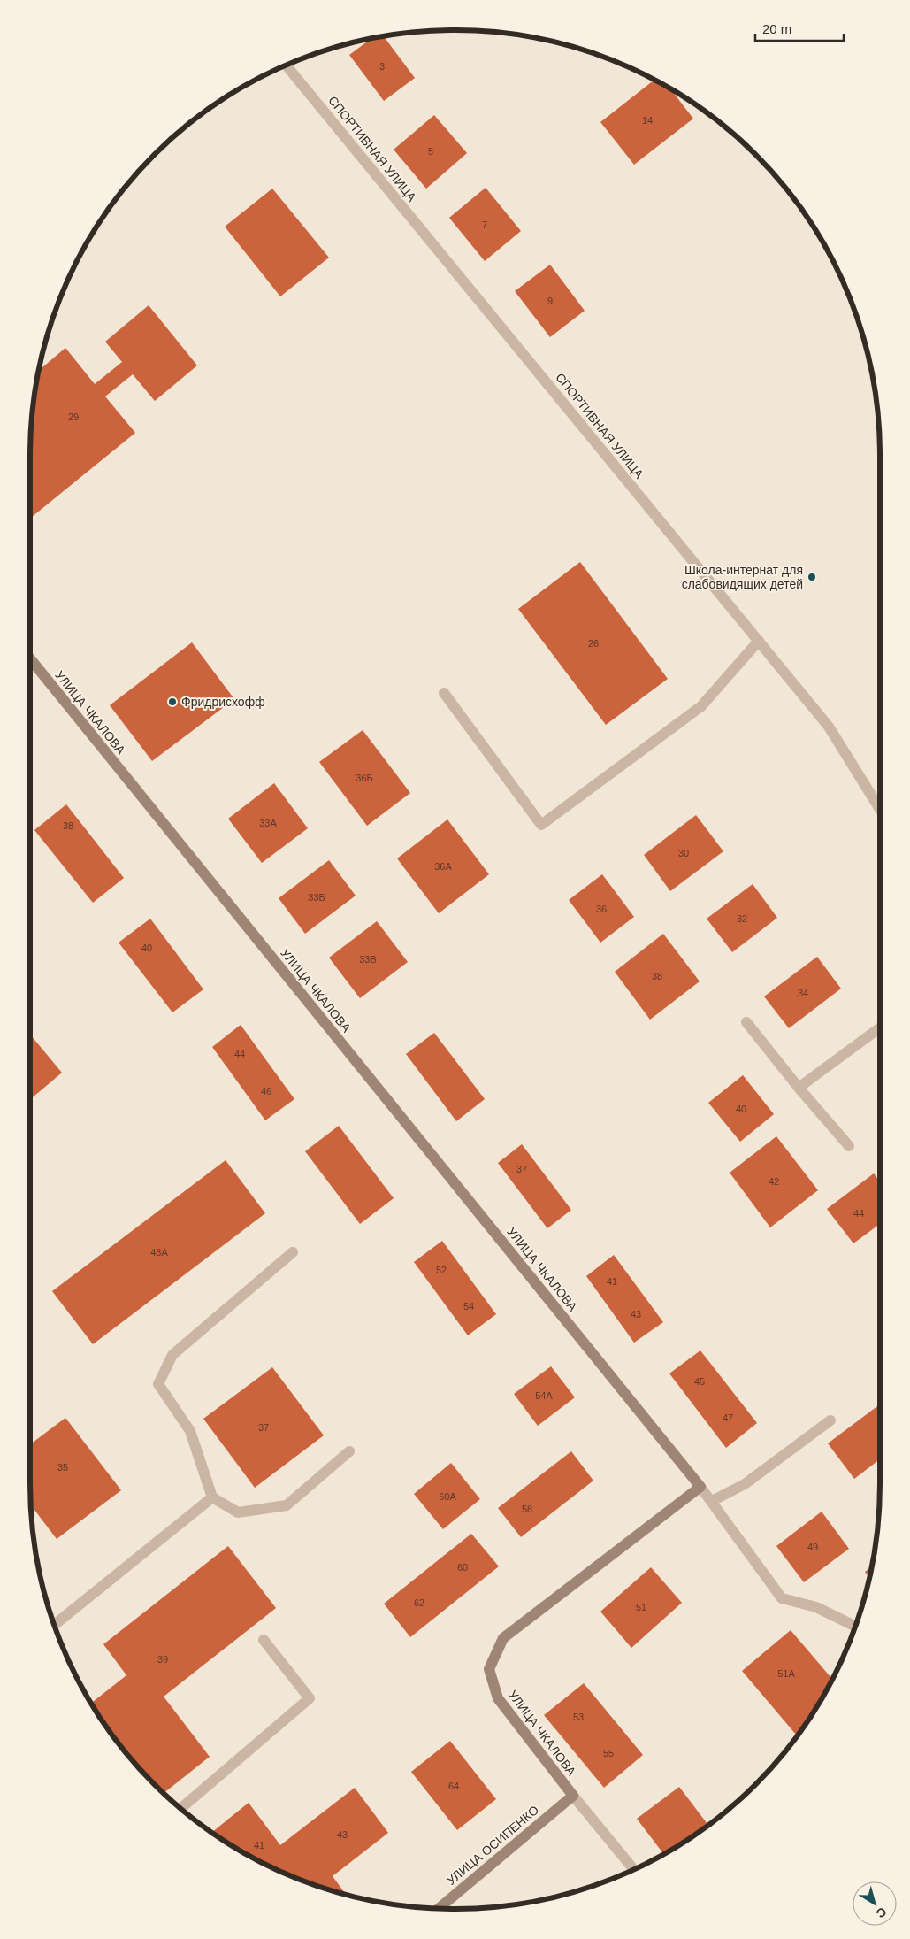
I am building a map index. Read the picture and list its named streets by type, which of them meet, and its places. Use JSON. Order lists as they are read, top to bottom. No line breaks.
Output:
{"streets":{"street":["СПОРТИВНАЯ УЛИЦА","УЛИЦА ЧКАЛОВА","УЛИЦА ОСИПЕНКО"]},"crossings":[["УЛИЦА ЧКАЛОВА","УЛИЦА ОСИПЕНКО"]],"places":["Школа-интернат для слабовидящих детей","Фридрисхофф"],"house_numbers":["3","14","5","7","9","29","26","36Б","33А","38","30","36А","33Б","36","32","40","33В","38","34","44","46","40","37","42","44","48А","52","41","54","43","45","54А","47","37","35","60А","58","49","60","62","51","39","51А","53","55","64","43","41"],"scale_bar":"20 m","north":"bottom right"}
